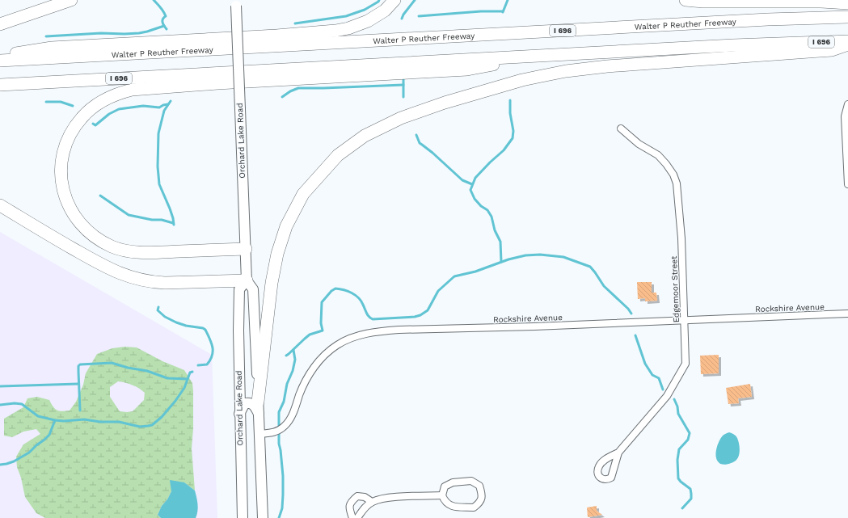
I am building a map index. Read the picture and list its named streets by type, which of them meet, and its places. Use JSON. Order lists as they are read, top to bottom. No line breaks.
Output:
{"streets":{"highway":["Walter P Reuther Freeway","I 696"],"main road":["Orchard Lake Road"],"street":["Edgemoor Street","Rockshire Avenue"]},"crossings":[["Orchard Lake Road","Rockshire Avenue"],["Edgemoor Street","Rockshire Avenue"]]}
